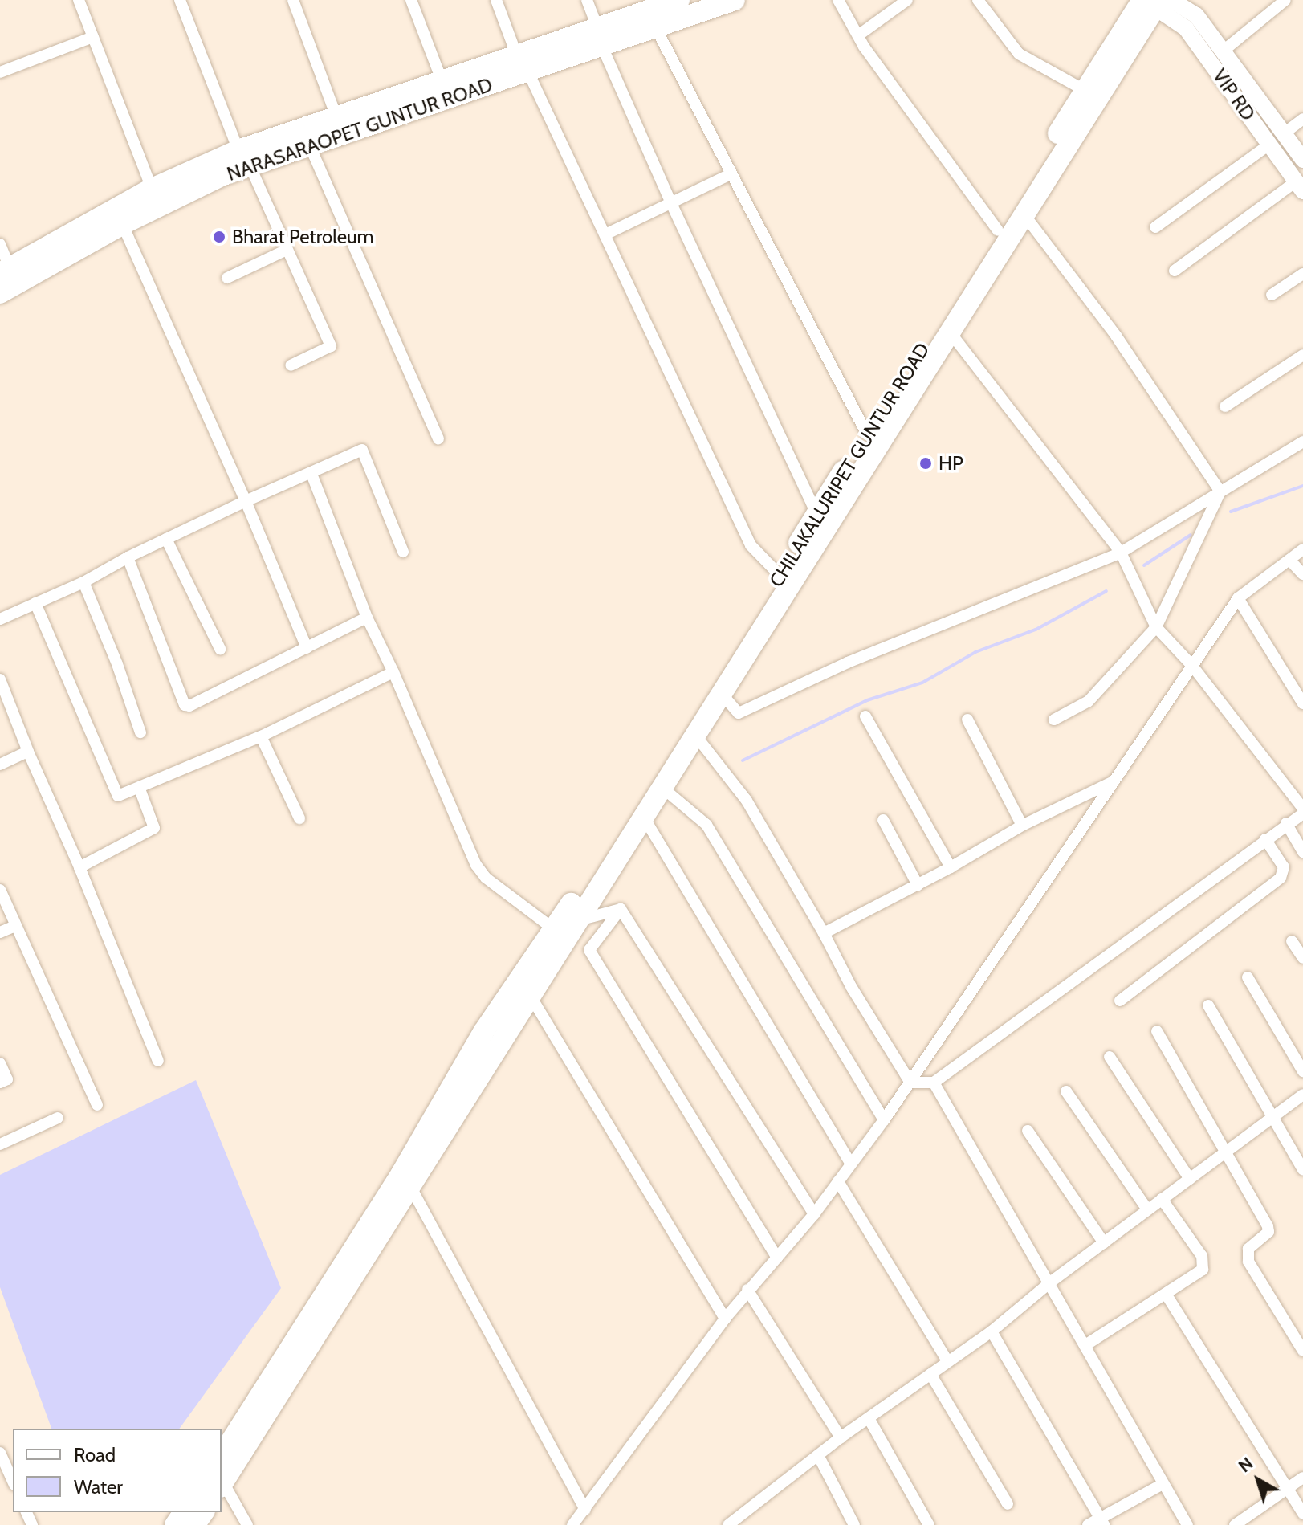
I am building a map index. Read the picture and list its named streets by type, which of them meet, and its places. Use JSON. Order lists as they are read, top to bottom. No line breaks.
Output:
{"streets":{"highway":["NARASARAOPET GUNTUR ROAD","CHILAKALURIPET GUNTUR ROAD"],"street":["VIP RD"]},"crossings":[["VIP RD","CHILAKALURIPET GUNTUR ROAD"]],"places":["Bharat Petroleum","HP"],"legend":["Road","Water"],"north":"top left"}
